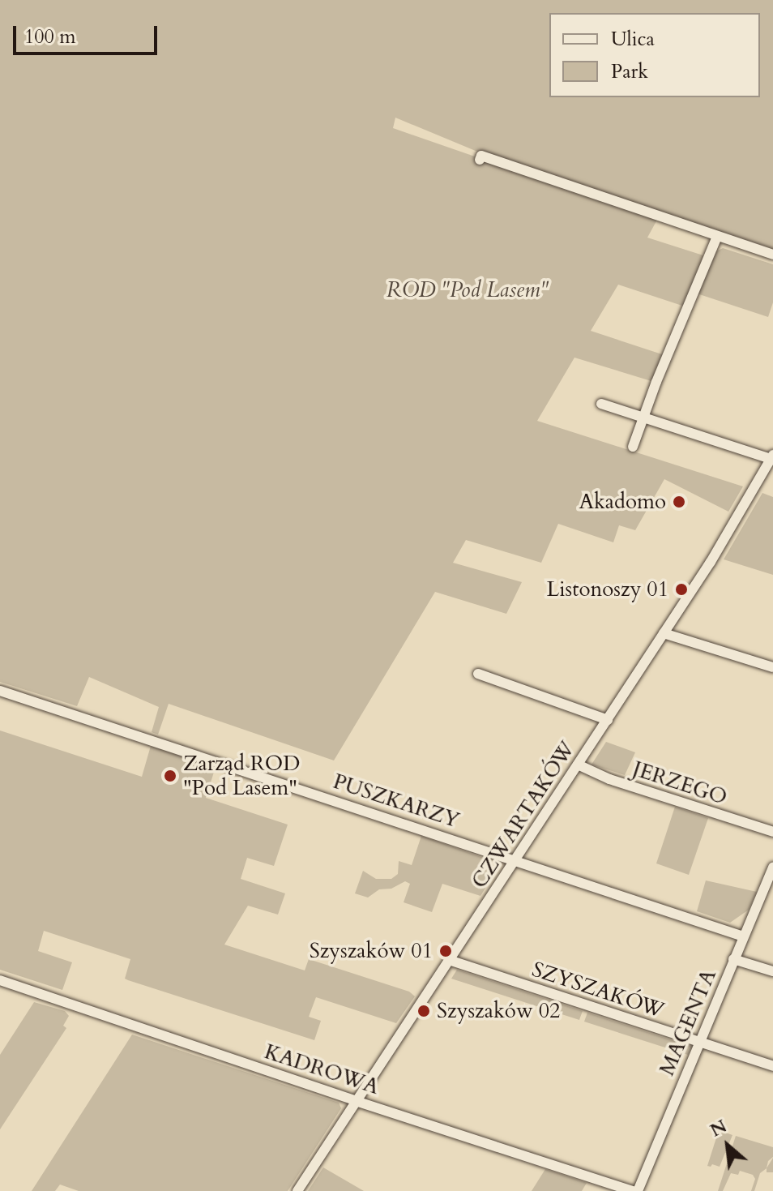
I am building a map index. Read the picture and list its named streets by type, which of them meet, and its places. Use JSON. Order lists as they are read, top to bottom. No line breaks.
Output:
{"streets":{"street":["JERZEGO","PUSZKARZY","CZWARTAKÓW","SZYSZAKÓW","MAGENTA","KADROWA"]},"crossings":[["JERZEGO","CZWARTAKÓW"],["PUSZKARZY","CZWARTAKÓW"],["PUSZKARZY","MAGENTA"],["CZWARTAKÓW","SZYSZAKÓW"],["CZWARTAKÓW","KADROWA"],["SZYSZAKÓW","MAGENTA"],["MAGENTA","KADROWA"]],"parks":["ROD \"Pod Lasem\""],"places":["Akadomo","Listonoszy 01","Zarząd ROD \"Pod Lasem\"","Szyszaków 01","Szyszaków 02"],"legend":["Ulica","Park"],"scale_bar":"100 m","north":"top left"}
